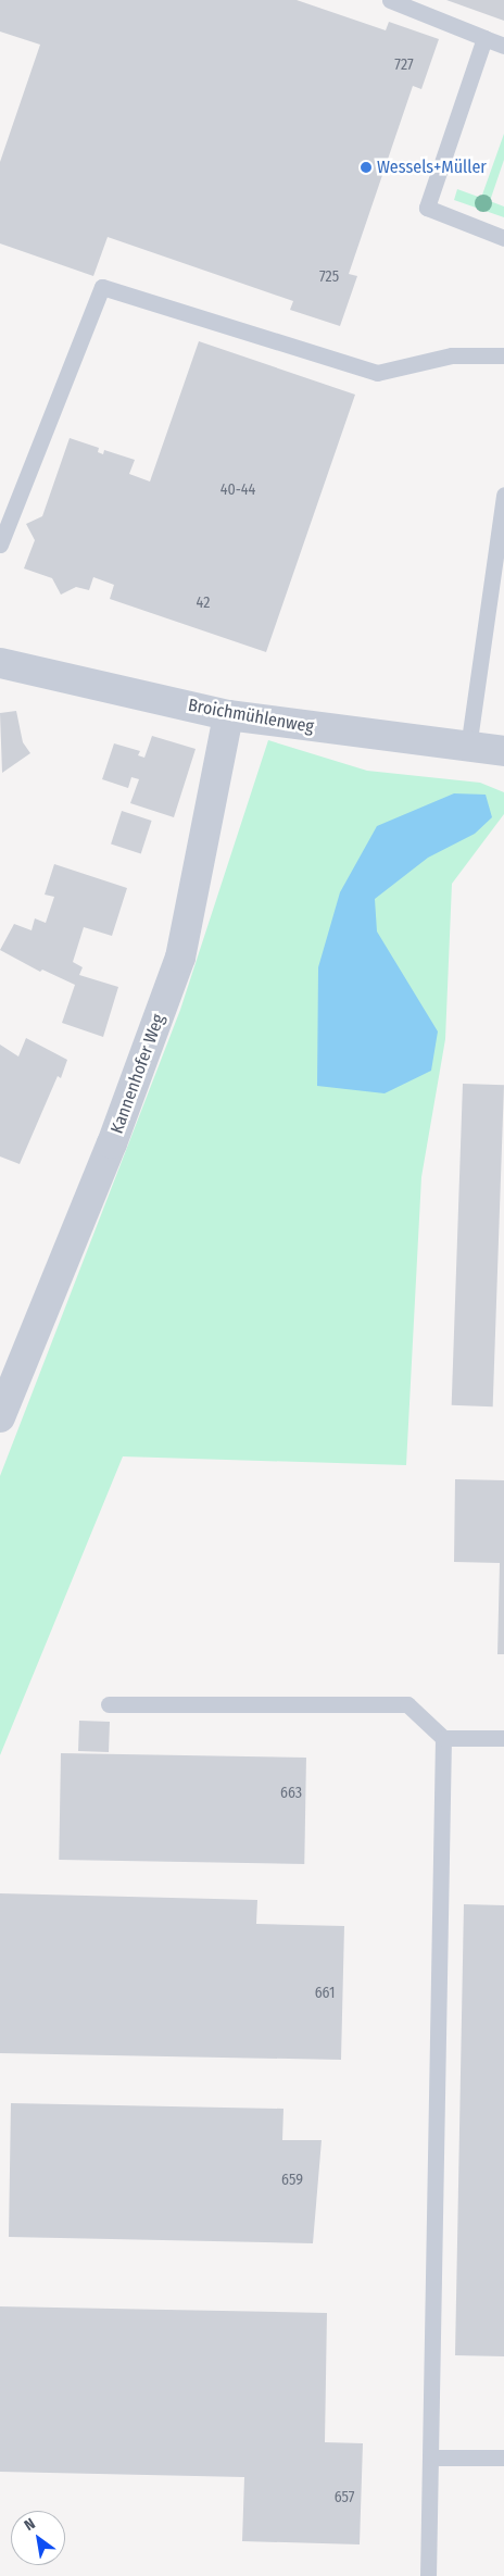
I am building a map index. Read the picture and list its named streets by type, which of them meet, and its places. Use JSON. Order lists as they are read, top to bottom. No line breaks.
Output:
{"streets":{"street":["Broichmühlenweg","Kannenhofer Weg"]},"crossings":[["Broichmühlenweg","Kannenhofer Weg"]],"places":["Wessels+Müller"],"house_numbers":["727","725","40-44","42","663","661","659","657"],"north":"top left"}
